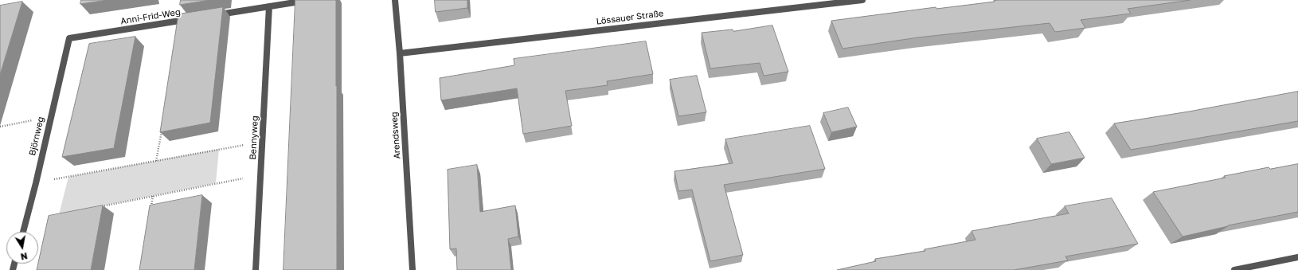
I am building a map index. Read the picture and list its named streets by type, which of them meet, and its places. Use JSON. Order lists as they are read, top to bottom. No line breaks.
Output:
{"streets":{"street":["Anni-Frid-Weg","Lössauer Straße","Arendsweg","Björnweg","Bennyweg"]},"crossings":[["Anni-Frid-Weg","Björnweg"],["Lössauer Straße","Arendsweg"]],"north":"bottom"}
